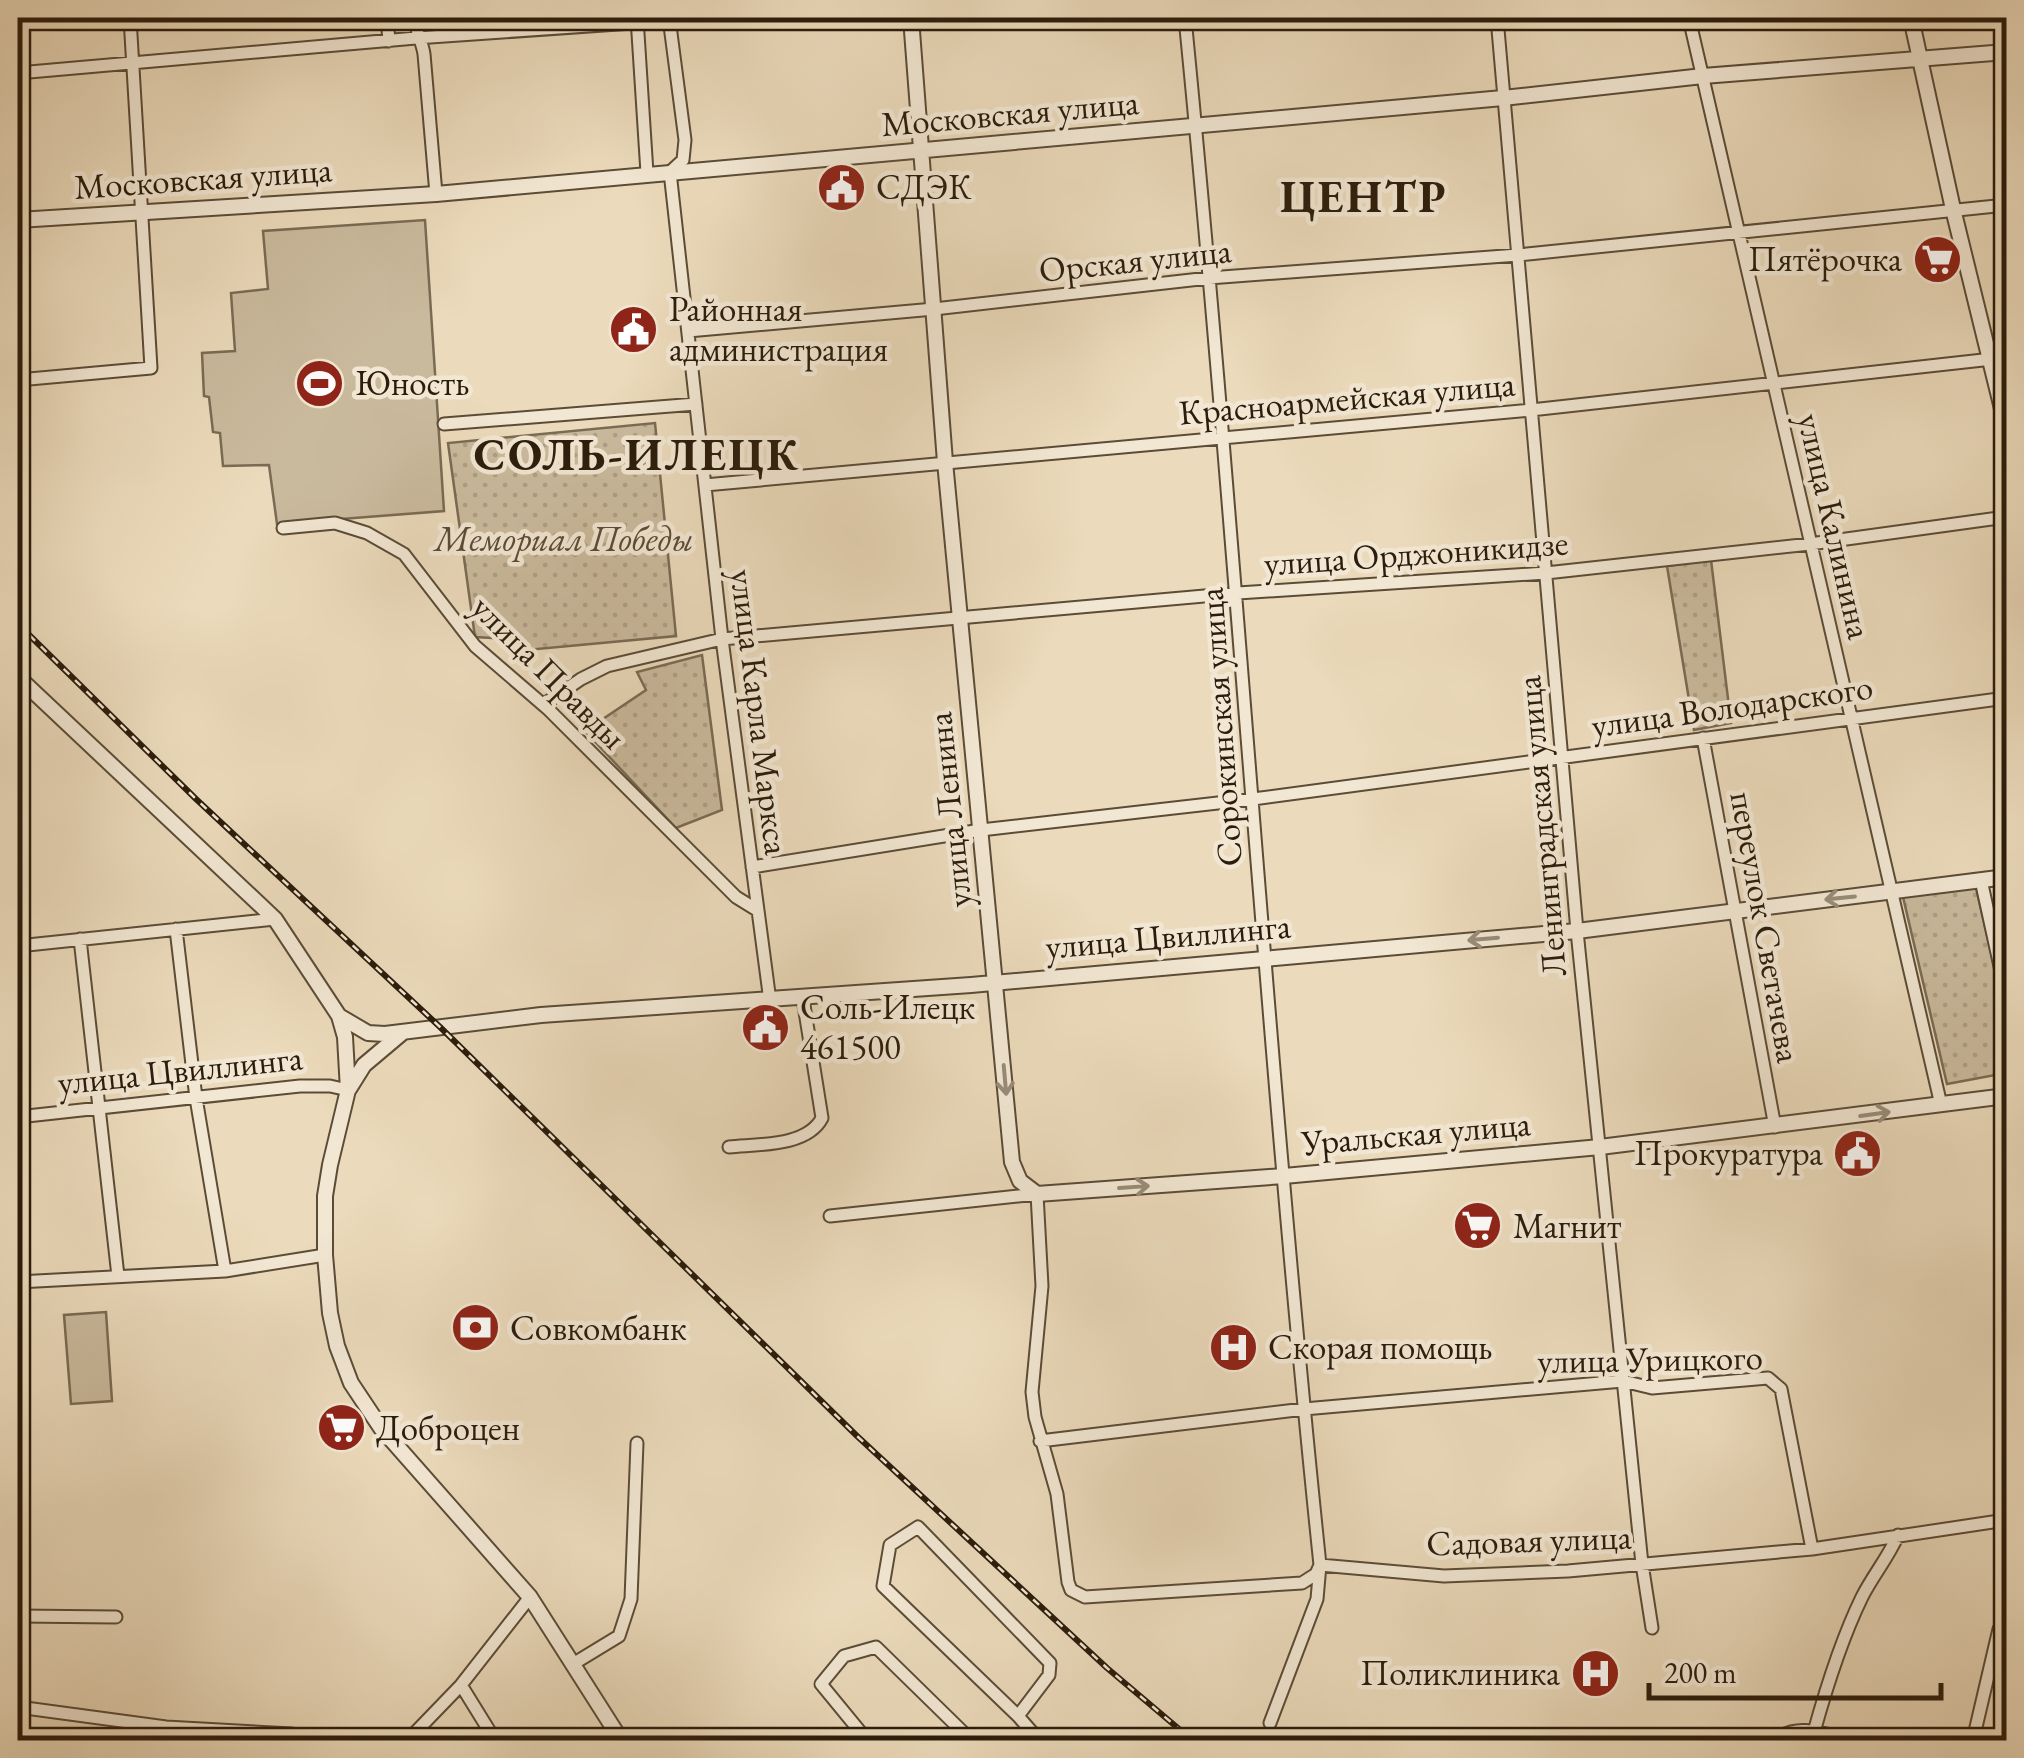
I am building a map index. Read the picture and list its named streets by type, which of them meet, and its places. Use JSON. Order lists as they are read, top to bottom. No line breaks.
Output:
{"streets":{"street":["Московская улица","Орская улица","Красноармейская улица","улица Калинина","улица Орджоникидзе","улица Правды","улица Володарского","улица Карла Маркса","Сорокинская улица","улица Ленина","Ленинградская улица","переулок Светачева","улица Цвиллинга","Уральская улица","улица Урицкого","Садовая улица"]},"crossings":[["Московская улица","улица Калинина"],["Московская улица","улица Карла Маркса"],["Московская улица","Сорокинская улица"],["Московская улица","улица Ленина"],["Московская улица","Ленинградская улица"],["Орская улица","улица Калинина"],["Орская улица","улица Карла Маркса"],["Орская улица","Сорокинская улица"],["Орская улица","улица Ленина"],["Орская улица","Ленинградская улица"],["Красноармейская улица","улица Калинина"],["Красноармейская улица","улица Карла Маркса"],["Красноармейская улица","Сорокинская улица"],["Красноармейская улица","улица Ленина"],["Красноармейская улица","Ленинградская улица"],["улица Калинина","улица Орджоникидзе"],["улица Калинина","улица Володарского"],["улица Калинина","улица Цвиллинга"],["улица Калинина","Уральская улица"],["улица Орджоникидзе","улица Правды"],["улица Орджоникидзе","улица Карла Маркса"],["улица Орджоникидзе","Сорокинская улица"],["улица Орджоникидзе","улица Ленина"],["улица Орджоникидзе","Ленинградская улица"],["улица Правды","улица Карла Маркса"],["улица Володарского","улица Карла Маркса"],["улица Володарского","Сорокинская улица"],["улица Володарского","улица Ленина"],["улица Володарского","Ленинградская улица"],["улица Володарского","переулок Светачева"],["улица Карла Маркса","улица Цвиллинга"],["Сорокинская улица","улица Цвиллинга"],["Сорокинская улица","Уральская улица"],["Сорокинская улица","улица Урицкого"],["Сорокинская улица","Садовая улица"],["улица Ленина","улица Цвиллинга"],["улица Ленина","Уральская улица"],["улица Ленина","улица Урицкого"],["улица Ленина","Садовая улица"],["Ленинградская улица","улица Цвиллинга"],["Ленинградская улица","Уральская улица"],["Ленинградская улица","улица Урицкого"],["Ленинградская улица","Садовая улица"],["переулок Светачева","улица Цвиллинга"],["переулок Светачева","Уральская улица"],["улица Урицкого","Садовая улица"]],"one_way":["Уральская улица"],"districts":["ЦЕНТР","СОЛЬ-ИЛЕЦК"],"parks":["Мемориал Победы"],"places":{"public building":["СДЭК","Районная администрация","Соль-Илецк 461500","Прокуратура"],"supermarket":["Пятёрочка","Магнит","Доброцен"],"sports":["Юность"],"bank":["Совкомбанк"],"hospital":["Скорая помощь","Поликлиника"]},"scale_bar":"200 m"}
